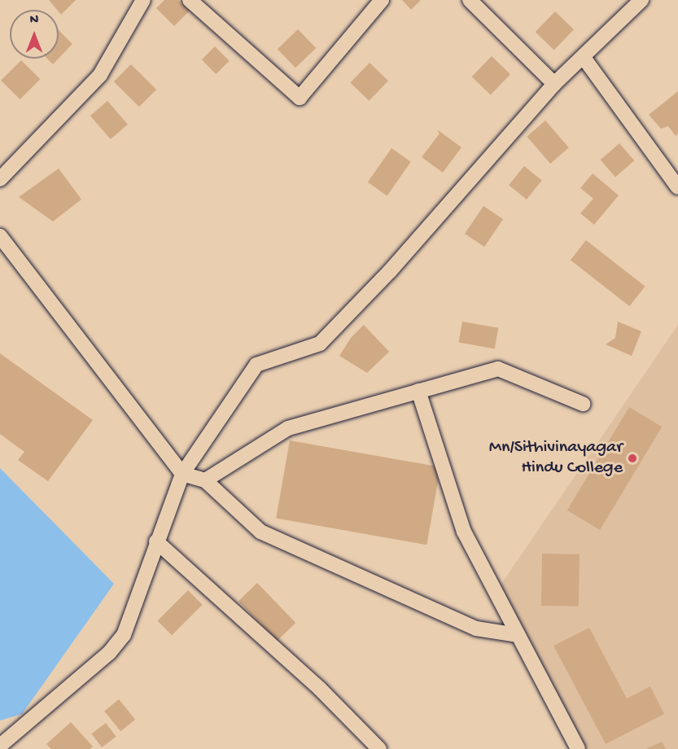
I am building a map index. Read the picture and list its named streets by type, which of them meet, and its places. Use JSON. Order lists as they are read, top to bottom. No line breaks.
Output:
{"places":["Mn/Sithivinayagar Hindu College"],"north":"top"}
